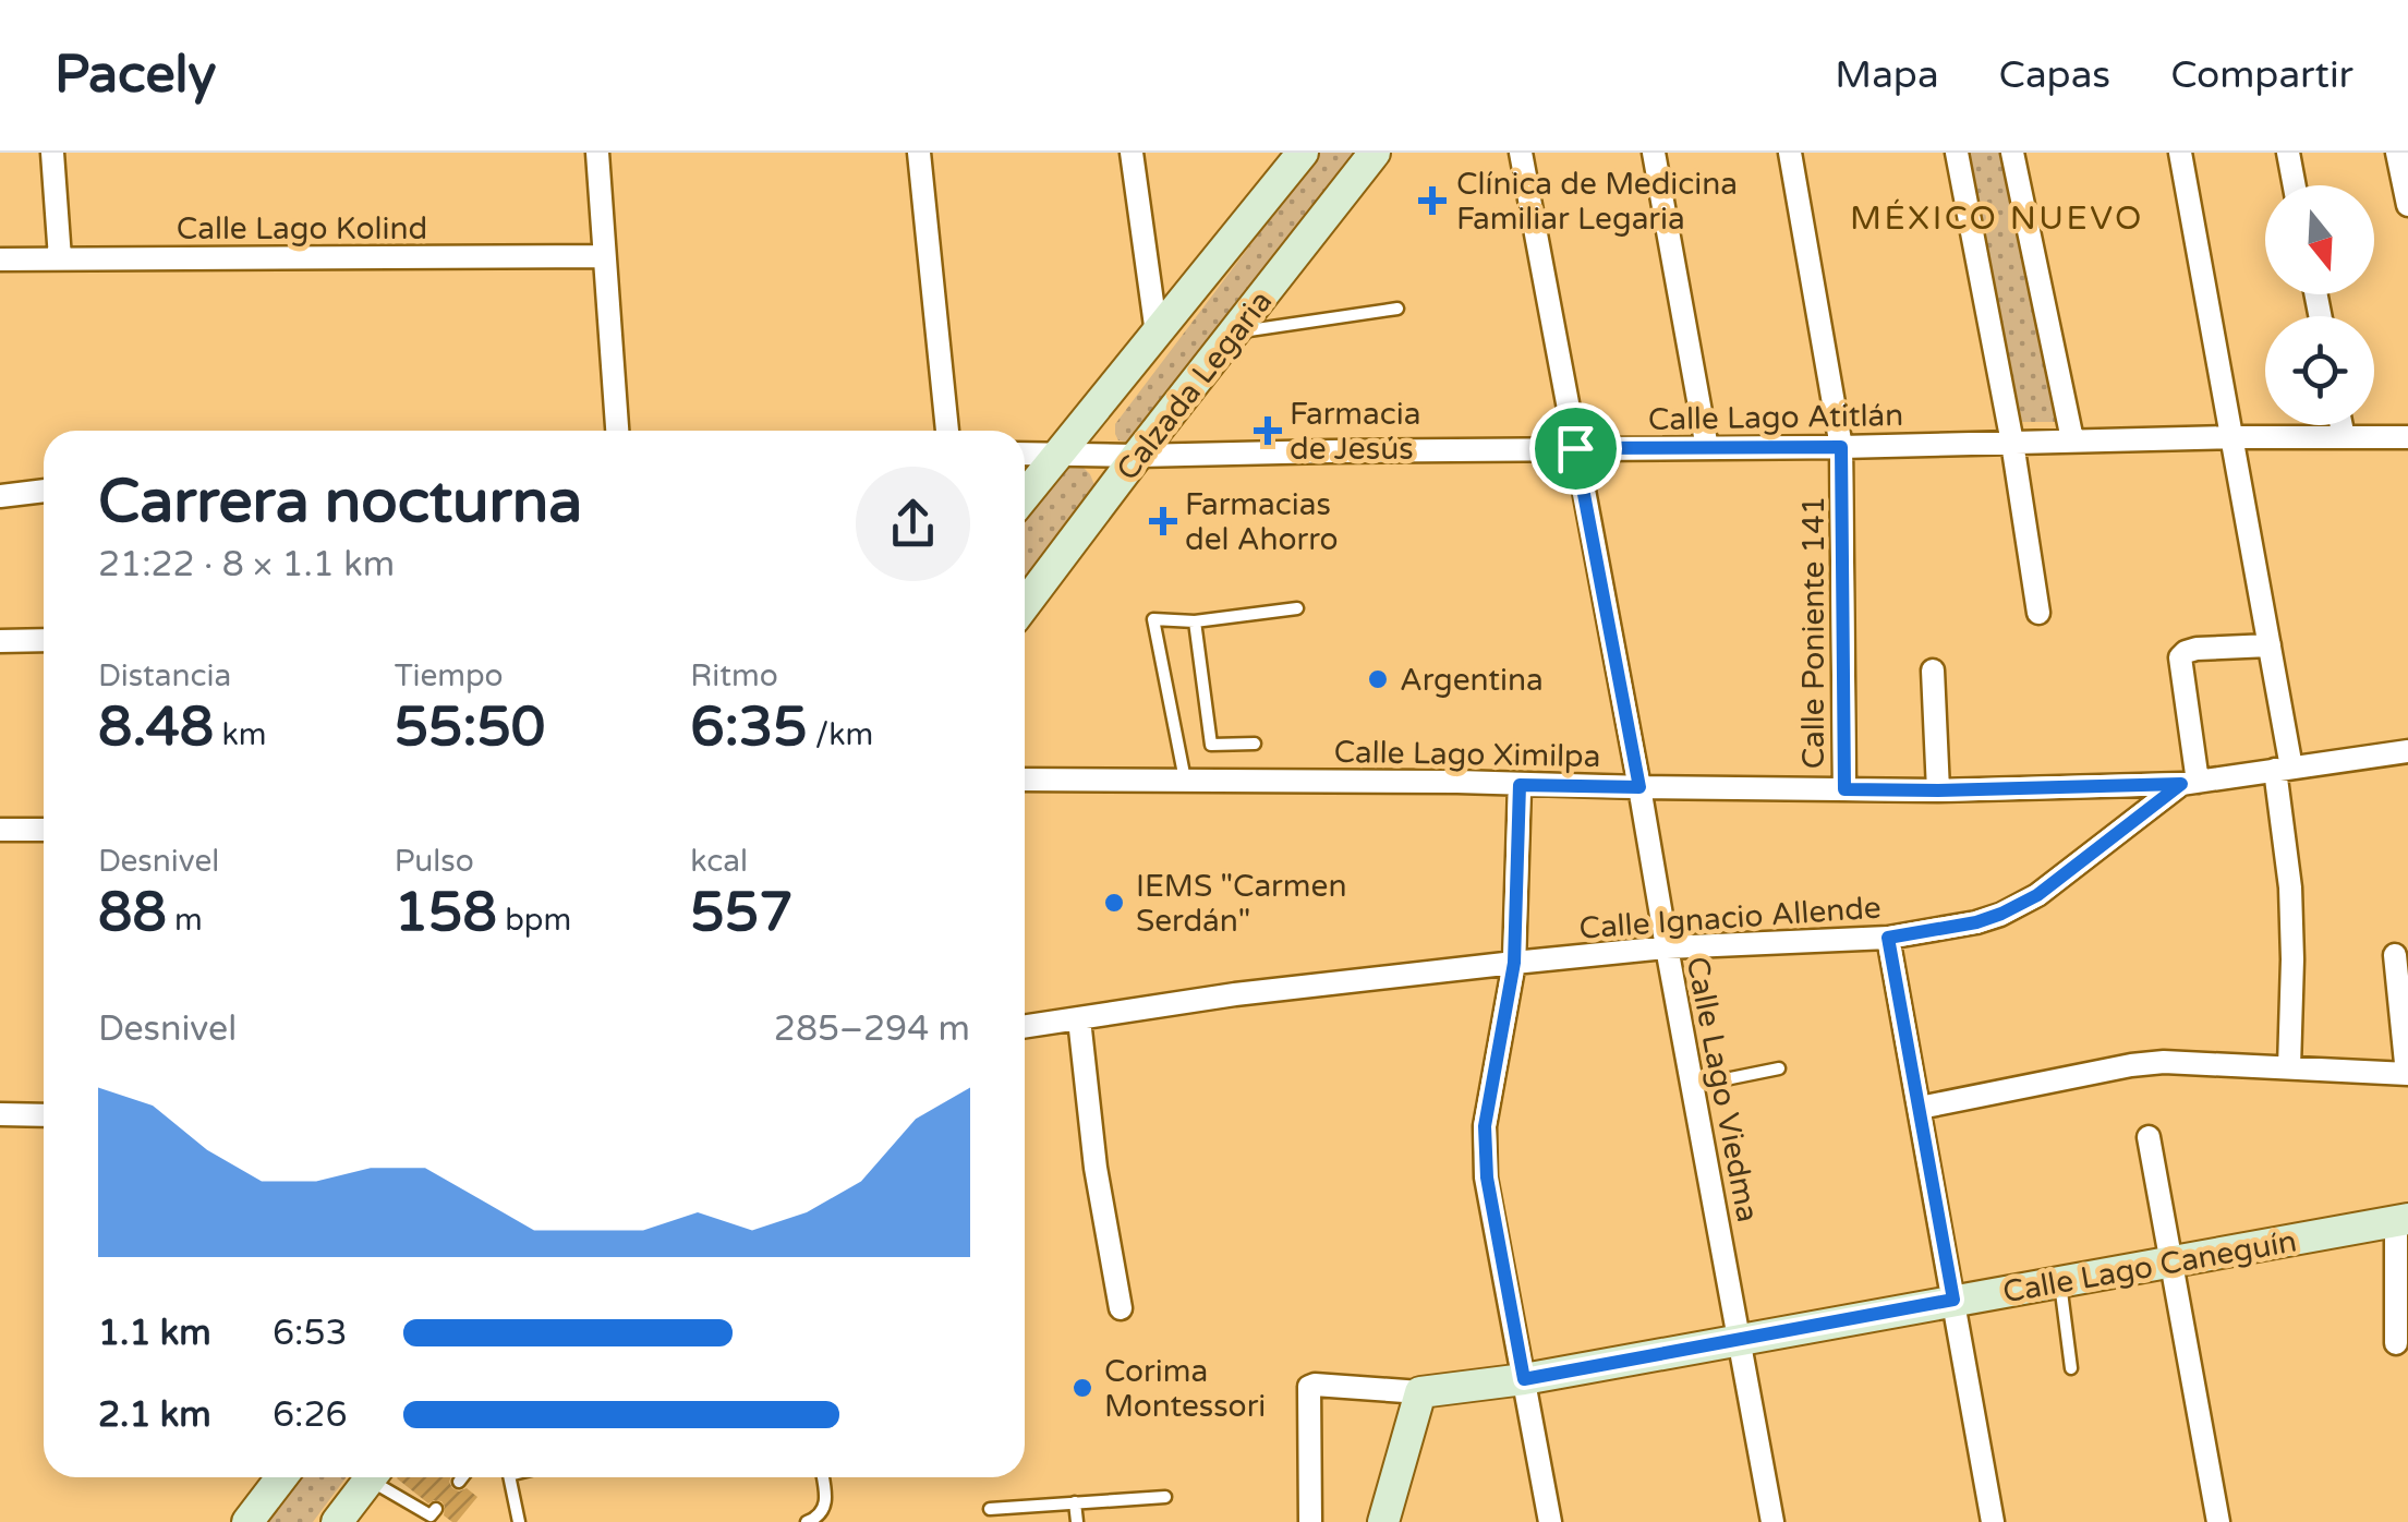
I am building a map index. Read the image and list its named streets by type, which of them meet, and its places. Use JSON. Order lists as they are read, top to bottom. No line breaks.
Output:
{"streets":{"main road":["Calzada Legaria","Calle Lago Caneguín"],"street":["Calle Lago Kolind","Calle Lago Atitlán","Calle Poniente 141","Calle Lago Ximilpa","Calle Ignacio Allende","Calle Lago Viedma"]},"crossings":[["Calzada Legaria","Calle Lago Atitlán"],["Calle Lago Atitlán","Calle Poniente 141"],["Calle Lago Atitlán","Calle Lago Viedma"],["Calle Poniente 141","Calle Lago Ximilpa"],["Calle Lago Ximilpa","Calle Ignacio Allende"],["Calle Lago Ximilpa","Calle Lago Viedma"],["Calle Ignacio Allende","Calle Lago Viedma"],["Calle Lago Viedma","Calle Lago Caneguín"]],"districts":["MÉXICO NUEVO"],"places":{"health":["Clínica de Medicina Familiar Legaria","Farmacia de Jesús","Farmacias del Ahorro"],"other":["Argentina","IEMS \"Carmen Serdán\"","Corima Montessori"]},"north":"bottom","page":{"header":"Pacely","nav":["Mapa","Capas","Compartir"],"heading":["Carrera nocturna","21:22 · 8 × 1.1 km"],"stats":[["Distancia","8.48 km"],["Tiempo","55:50"],["Ritmo","6:35 /km"],["Desnivel","88 m"],["Pulso","158 bpm"],["kcal","557"]],"chart":["Desnivel","285–294 m"],"list":[{"name":"1.1 km","note":"6:53"},{"name":"2.1 km","note":"6:26"}]}}
